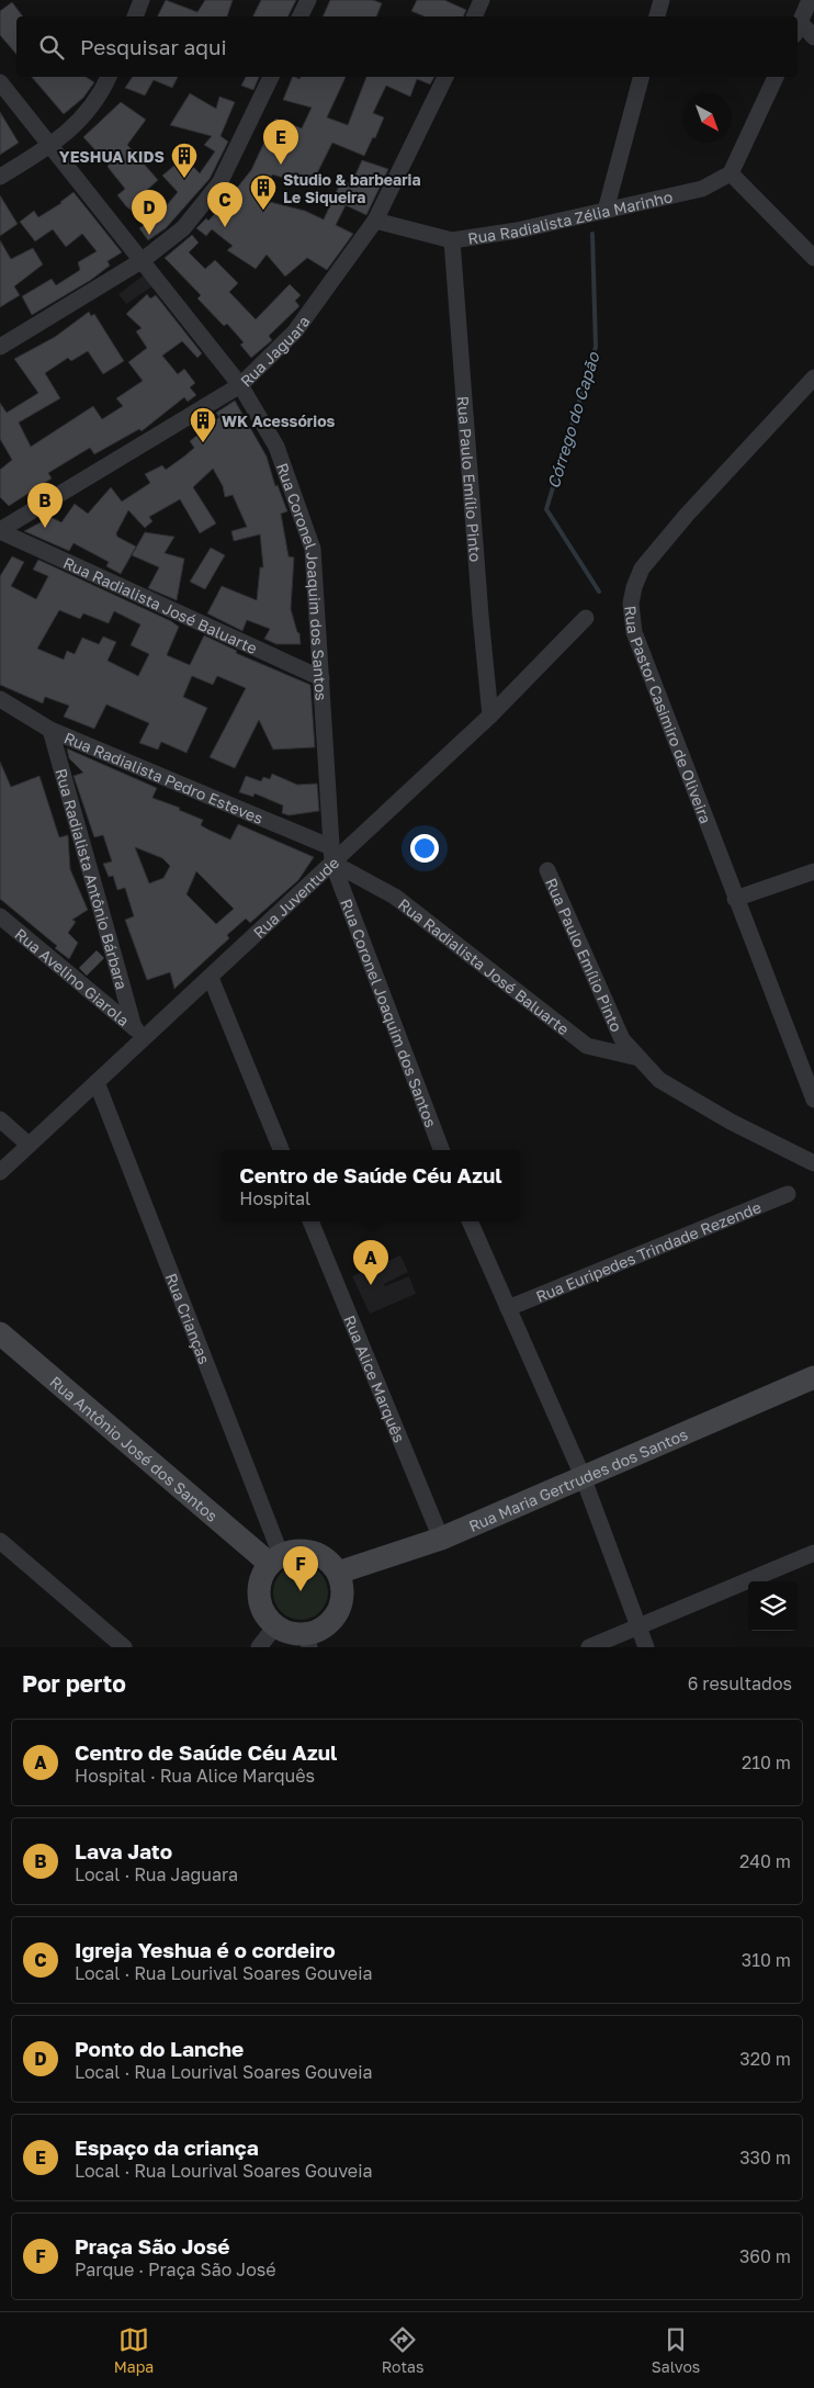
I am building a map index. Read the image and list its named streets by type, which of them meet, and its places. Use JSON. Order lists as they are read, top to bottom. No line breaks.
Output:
{"streets":{"street":["Rua Radialista Zélia Marinho","Rua Jaguara","Rua Paulo Emílio Pinto","Rua Coronel Joaquim dos Santos","Rua Radialista José Baluarte","Rua Pastor Casimiro de Oliveira","Rua Radialista Pedro Esteves","Rua Radialista Antônio Bárbara","Rua Juventude","Rua Avelino Giarola","Rua Euripedes Trindade Rezende","Rua Crianças","Rua Alice Marquês","Rua Antônio José dos Santos","Rua Maria Gertrudes dos Santos"]},"crossings":[["Rua Radialista Zélia Marinho","Rua Jaguara"],["Rua Radialista Zélia Marinho","Rua Paulo Emílio Pinto"],["Rua Jaguara","Rua Coronel Joaquim dos Santos"],["Rua Jaguara","Rua Radialista José Baluarte"],["Rua Paulo Emílio Pinto","Rua Radialista José Baluarte"],["Rua Paulo Emílio Pinto","Rua Juventude"],["Rua Coronel Joaquim dos Santos","Rua Radialista José Baluarte"],["Rua Coronel Joaquim dos Santos","Rua Radialista Pedro Esteves"],["Rua Coronel Joaquim dos Santos","Rua Juventude"],["Rua Radialista José Baluarte","Rua Radialista Pedro Esteves"],["Rua Radialista José Baluarte","Rua Juventude"],["Rua Radialista Pedro Esteves","Rua Radialista Antônio Bárbara"],["Rua Radialista Pedro Esteves","Rua Juventude"],["Rua Radialista Antônio Bárbara","Rua Juventude"],["Rua Radialista Antônio Bárbara","Rua Avelino Giarola"],["Rua Juventude","Rua Avelino Giarola"],["Rua Juventude","Rua Crianças"],["Rua Crianças","Rua Antônio José dos Santos"],["Rua Crianças","Rua Maria Gertrudes dos Santos"],["Rua Alice Marquês","Rua Maria Gertrudes dos Santos"],["Rua Antônio José dos Santos","Rua Maria Gertrudes dos Santos"]],"water":["Córrego do Capão"],"places":{"building":["YESHUA KIDS","Studio & barbearia Le Siqueira","WK Acessórios"]},"north":"bottom right","page":{"search":"Pesquisar aqui","pins":["E","C","D","B","A","F"],"popup":["Centro de Saúde Céu Azul","Hospital"],"heading":["Por perto","6 resultados"],"list":[{"mark":"A","name":"Centro de Saúde Céu Azul","note":"Hospital · Rua Alice Marquês","value":"210 m"},{"mark":"B","name":"Lava Jato","note":"Local · Rua Jaguara","value":"240 m"},{"mark":"C","name":"Igreja Yeshua é o cordeiro","note":"Local · Rua Lourival Soares Gouveia","value":"310 m"},{"mark":"D","name":"Ponto do Lanche","note":"Local · Rua Lourival Soares Gouveia","value":"320 m"},{"mark":"E","name":"Espaço da criança","note":"Local · Rua Lourival Soares Gouveia","value":"330 m"},{"mark":"F","name":"Praça São José","note":"Parque · Praça São José","value":"360 m"}],"nav":["Mapa","Rotas","Salvos"]}}
